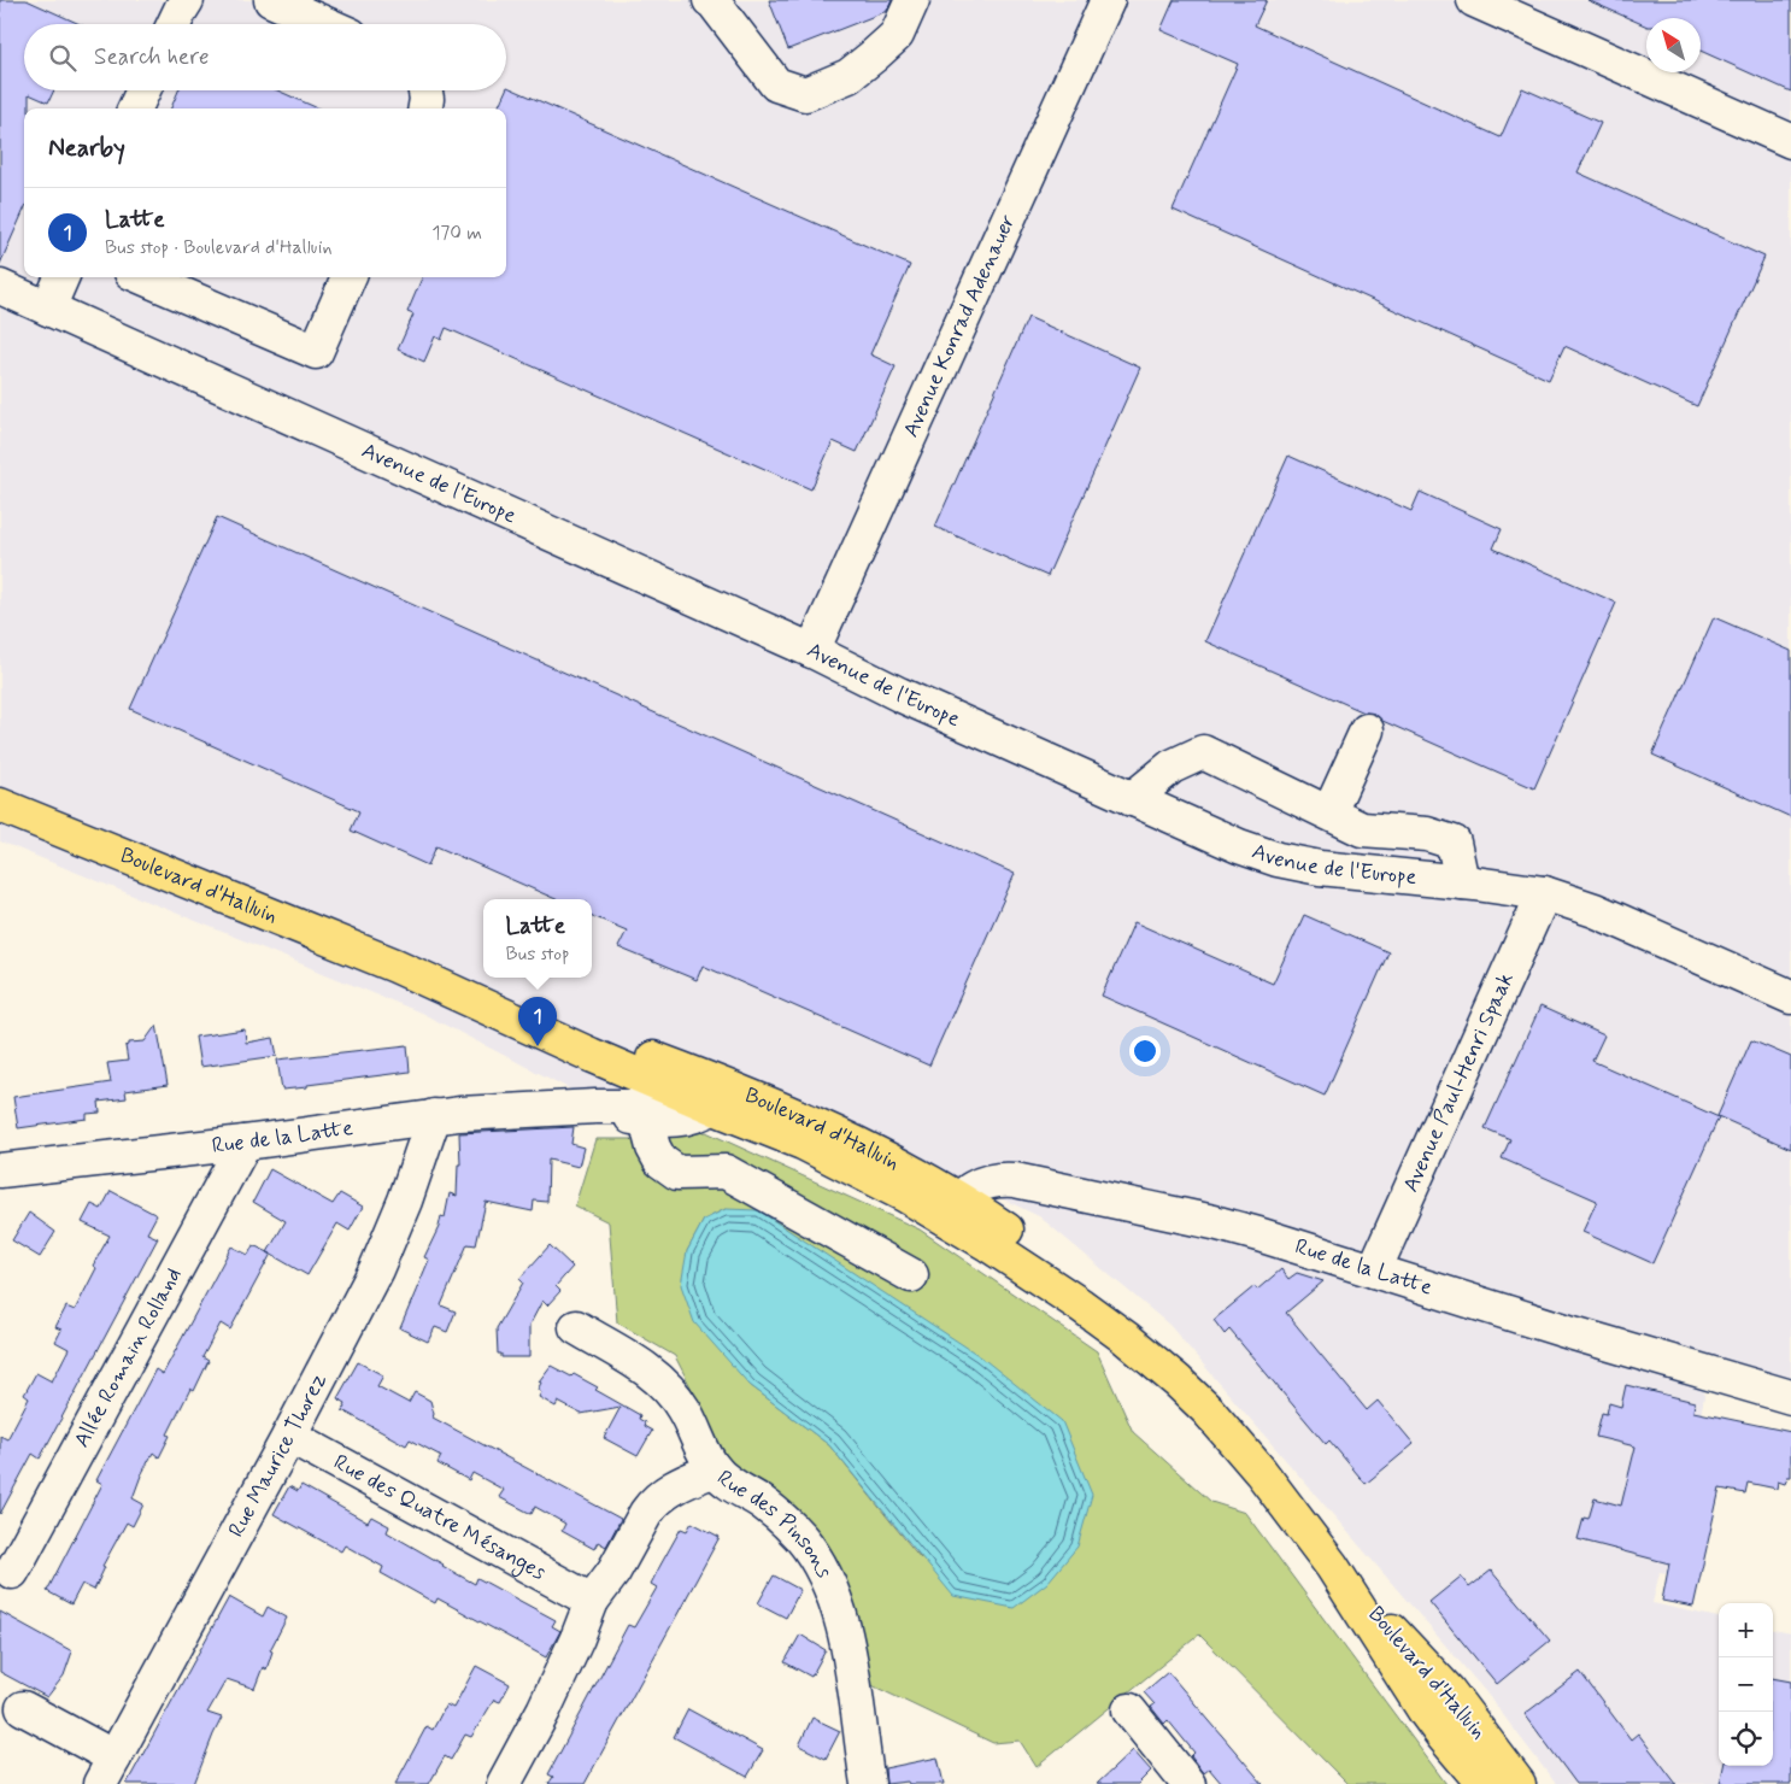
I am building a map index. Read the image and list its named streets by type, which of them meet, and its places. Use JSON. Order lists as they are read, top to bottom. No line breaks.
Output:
{"streets":{"main road":["Boulevard d'Halluin"],"street":["Avenue Konrad Adenauer","Avenue de l'Europe","Avenue Paul-Henri Spaak","Rue de la Latte","Allée Romain Rolland","Rue Maurice Thorez","Rue des Quatre Mésanges","Rue des Pinsons"]},"crossings":[["Avenue Konrad Adenauer","Avenue de l'Europe"],["Avenue de l'Europe","Avenue Paul-Henri Spaak"],["Boulevard d'Halluin","Rue de la Latte"],["Avenue Paul-Henri Spaak","Rue de la Latte"],["Rue de la Latte","Allée Romain Rolland"],["Rue de la Latte","Rue Maurice Thorez"],["Rue Maurice Thorez","Rue des Quatre Mésanges"]],"north":"top left","page":{"search":"Search here","heading":"Nearby","list":[{"mark":"1","name":"Latte","note":"Bus stop · Boulevard d'Halluin","value":"170 m"}],"popup":["Latte","Bus stop"],"pins":"1","map_buttons":["+","−"]}}
